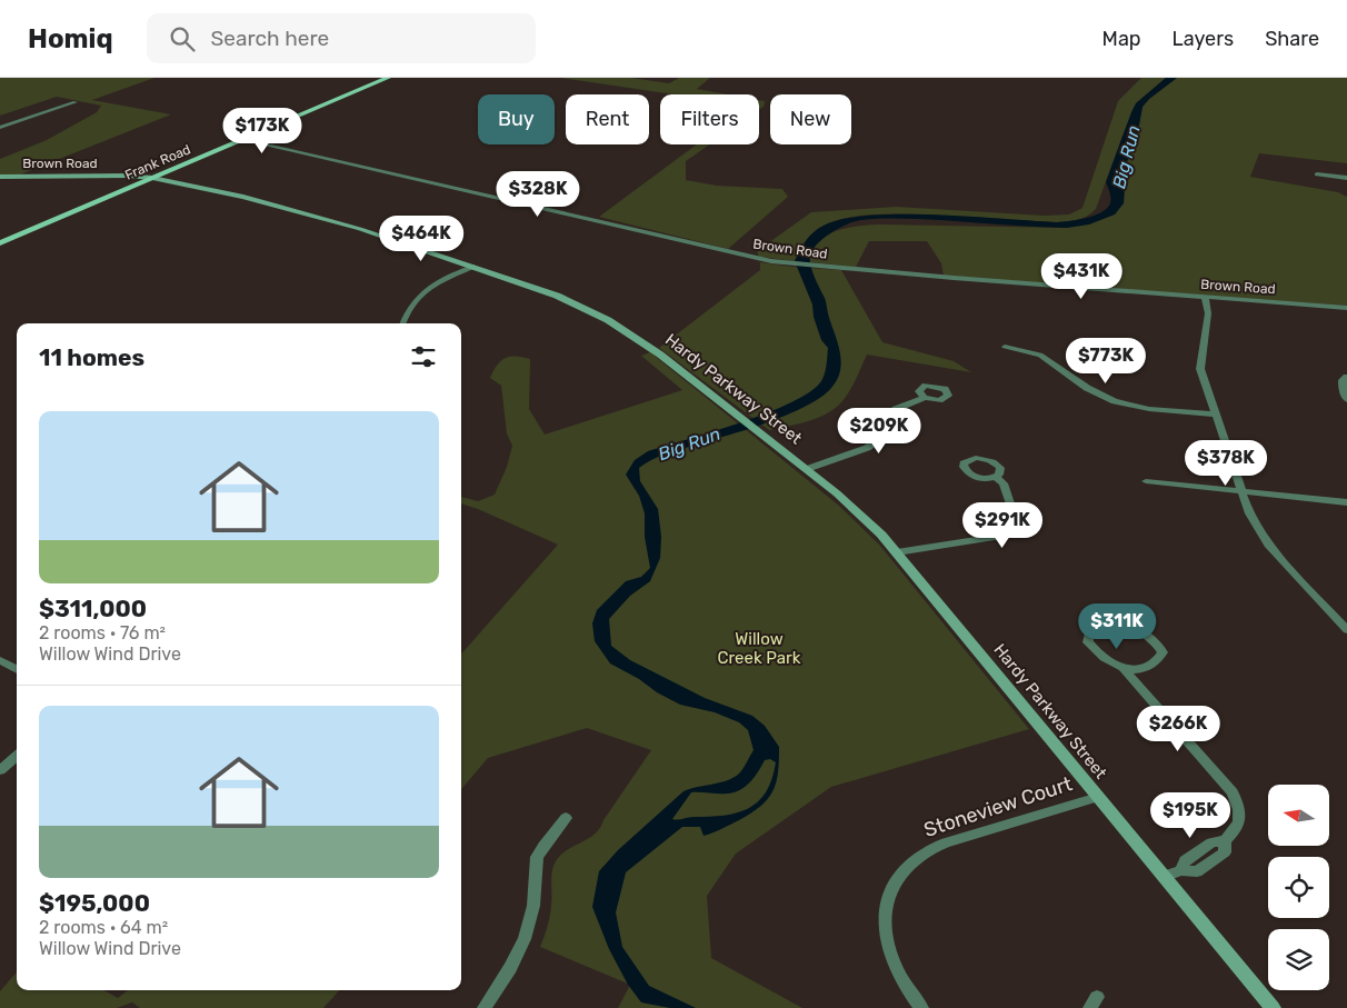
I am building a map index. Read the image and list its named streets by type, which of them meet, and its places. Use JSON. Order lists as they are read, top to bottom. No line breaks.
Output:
{"streets":{"main road":["Frank Road","Brown Road","Hardy Parkway Street"],"street":["Stoneview Court"]},"crossings":[["Frank Road","Brown Road"],["Frank Road","Hardy Parkway Street"],["Brown Road","Hardy Parkway Street"],["Hardy Parkway Street","Stoneview Court"]],"water":["Big Run"],"parks":["Willow Creek Park"],"north":"left","page":{"header":"Homiq","search":"Search here","nav":["Map","Layers","Share"],"chip":["Buy","Rent","Filters","New"],"price":["$173K","$328K","$464K","$431K","$773K","$209K","$378K","$291K","$311K","$266K","$195K"],"heading":"11 homes","list":[{"name":"$311,000","note":"2 rooms · 76 m² · Willow Wind Drive"},{"name":"$195,000","note":"2 rooms · 64 m² · Willow Wind Drive"}]}}
